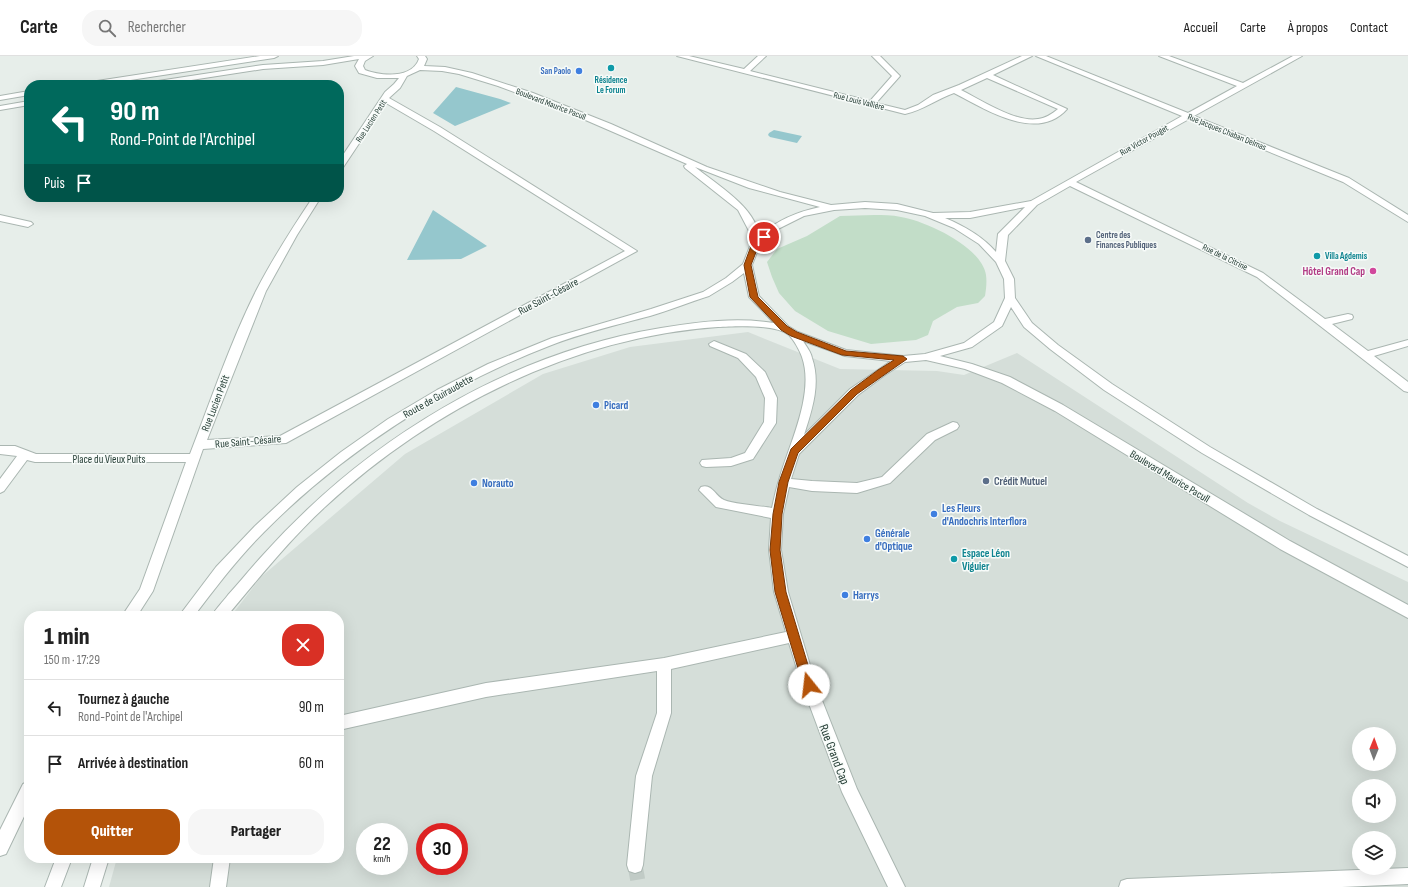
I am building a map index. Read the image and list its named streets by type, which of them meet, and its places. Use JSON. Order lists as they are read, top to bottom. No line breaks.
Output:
{"streets":{"street":["Rue Louis Vallière","Boulevard Maurice Pacull","Rue Lucien Petit","Rue Jacques Chaban Delmas","Rue Victor Pouget","Rue de la Citrine","Rue Saint-Césaire","Route de Guiraudette","Place du Vieux Puits","Rue Grand Cap"]},"crossings":[["Rue Lucien Petit","Rue Saint-Césaire"],["Rue Lucien Petit","Place du Vieux Puits"],["Rue Jacques Chaban Delmas","Rue Victor Pouget"],["Rue Victor Pouget","Rue de la Citrine"],["Route de Guiraudette","Rue Grand Cap"]],"places":["Résidence Le Forum","San Paolo","Centre des Finances Publiques","Villa Agdemis","Hôtel Grand Cap","Picard","Crédit Mutuel","Norauto","Les Fleurs d'Andochris Interflora","Générale d'Optique","Espace Léon Viguier","Harrys"],"north":"top","page":{"header":"Carte","search":"Rechercher","nav":["Accueil","Carte","À propos","Contact"],"turn":["90 m","Rond-Point de l'Archipel"],"then":"Puis","heading":["1 min","150 m · 17:29"],"list":[{"name":"Tournez à gauche","note":"Rond-Point de l'Archipel","value":"90 m"},{"name":"Arrivée à destination","value":"60 m"}],"buttons":["Quitter","Partager"],"speed":"22 km/h","limit":"30"}}
